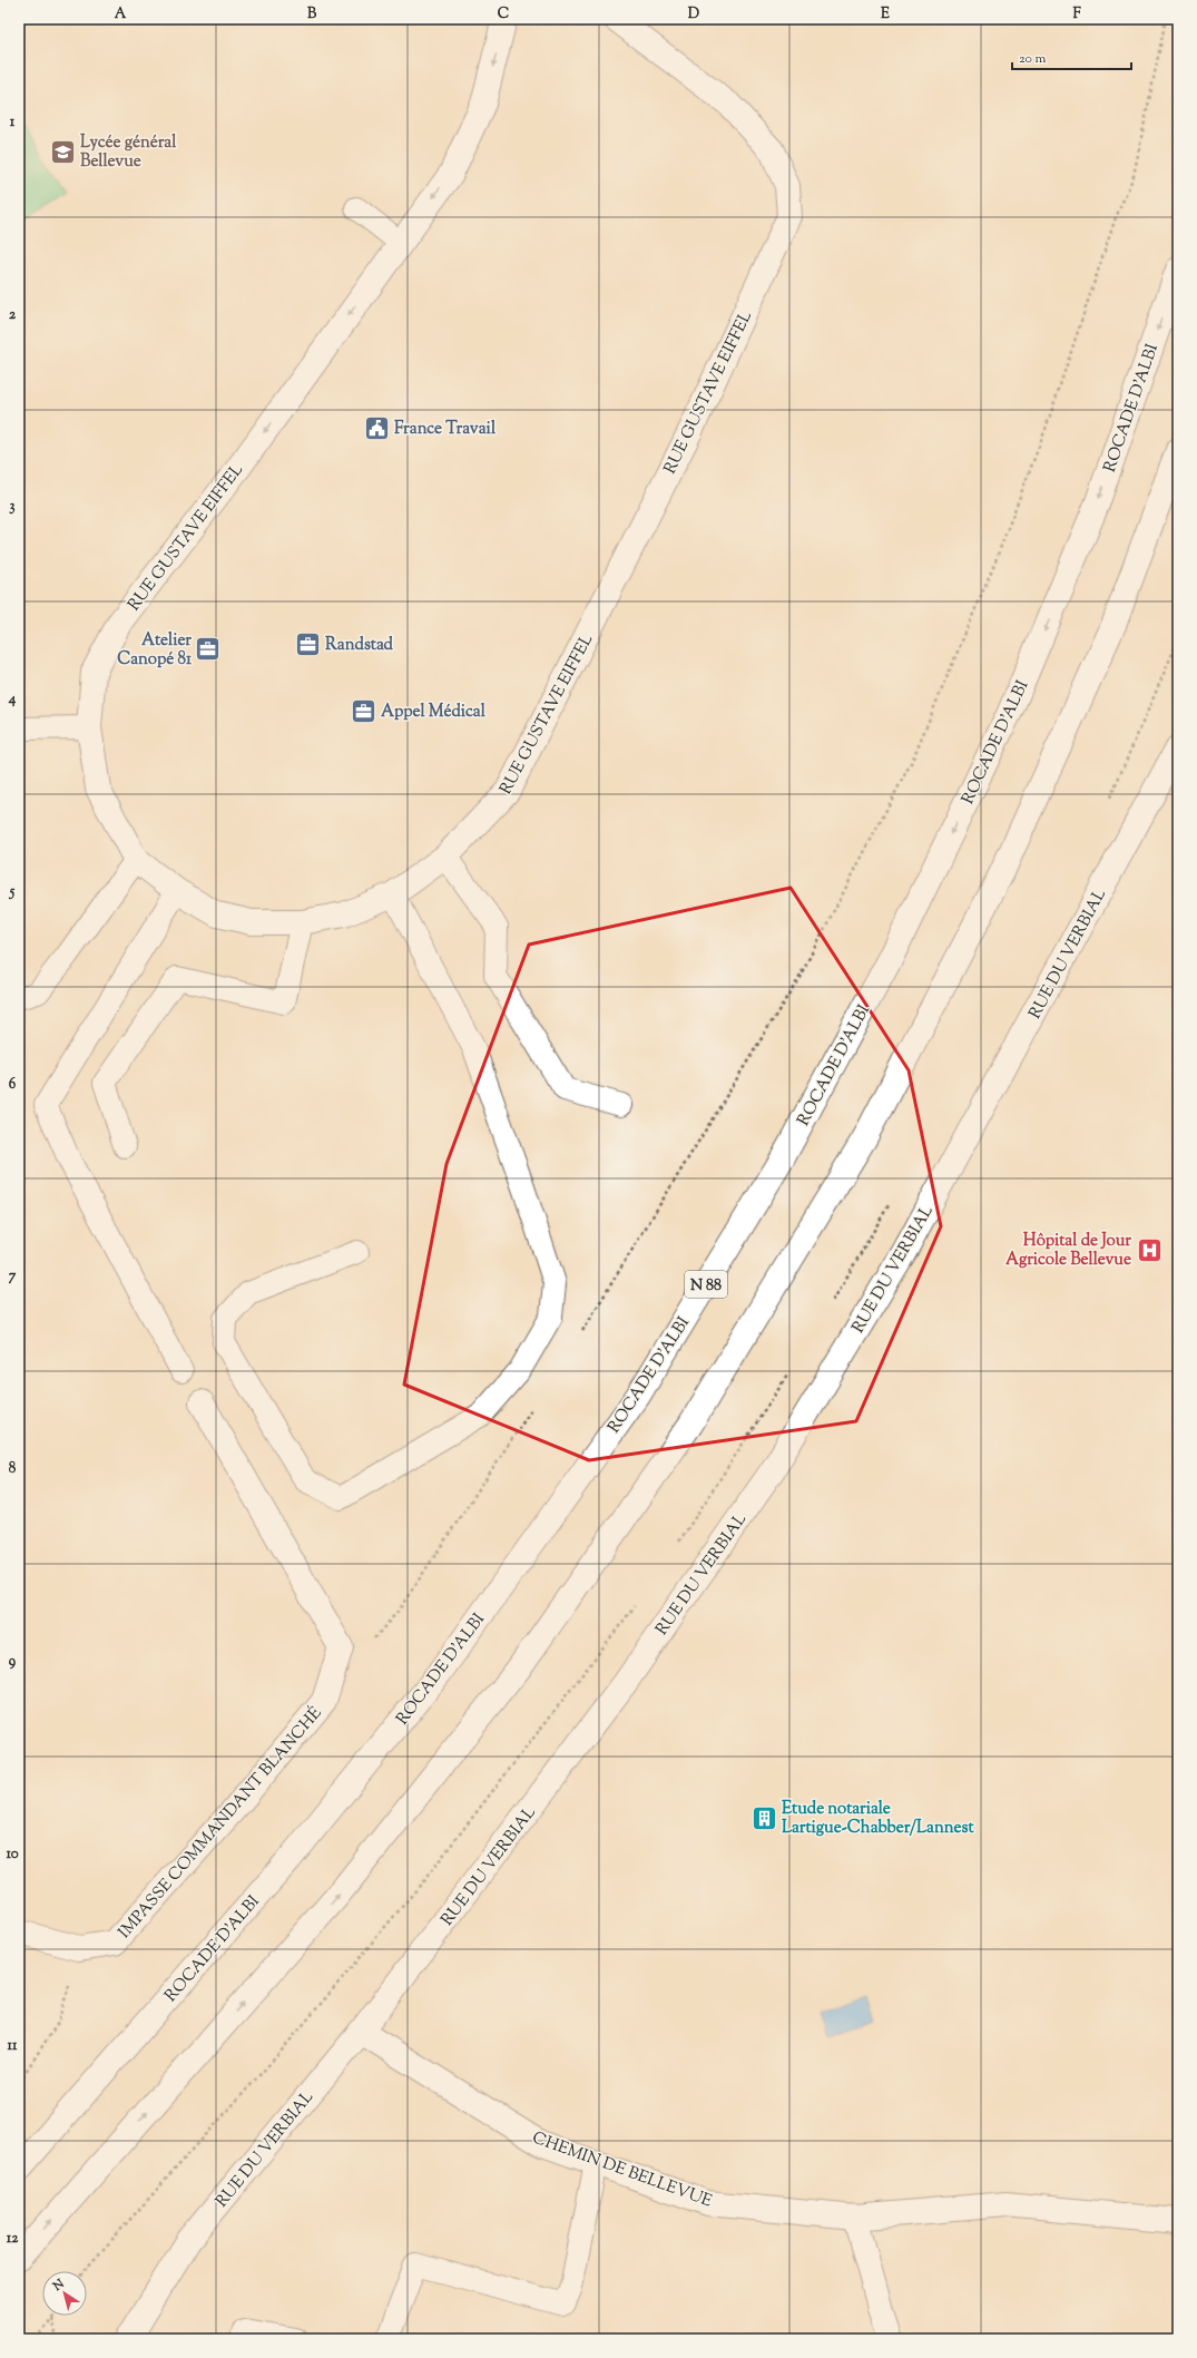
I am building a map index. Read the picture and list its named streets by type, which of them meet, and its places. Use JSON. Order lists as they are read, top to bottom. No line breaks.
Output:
{"streets":{"main road":["RUE GUSTAVE EIFFEL","ROCADE D'ALBI","RUE DU VERBIAL","N 88","IMPASSE COMMANDANT BLANCHÉ","CHEMIN DE BELLEVUE"]},"crossings":[["RUE DU VERBIAL","CHEMIN DE BELLEVUE"]],"one_way":["RUE GUSTAVE EIFFEL"],"places":{"school or university":["Lycée général Bellevue"],"public building":["France Travail"],"office":["Randstad","Atelier Canopé 81","Appel Médical"],"hospital":["Hôpital de Jour Agricole Bellevue"],"building":["Etude notariale Lartigue-Chabber/Lannest"]},"scale_bar":"20 m","north":"top left","grid":{"columns":["A","B","C","D","E","F"],"rows":["1","2","3","4","5","6","7","8","9","10","11","12"]}}
